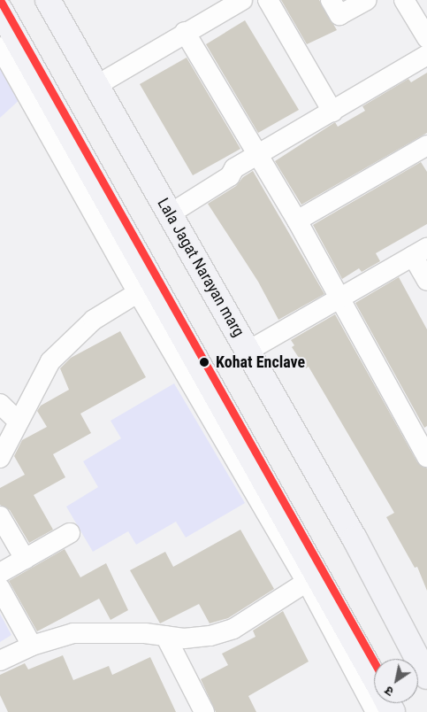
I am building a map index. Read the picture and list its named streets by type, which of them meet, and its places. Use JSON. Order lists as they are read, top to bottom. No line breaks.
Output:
{"streets":{"main road":["Lala Jagat Narayan marg"]},"places":["Kohat Enclave"],"north":"bottom left"}
